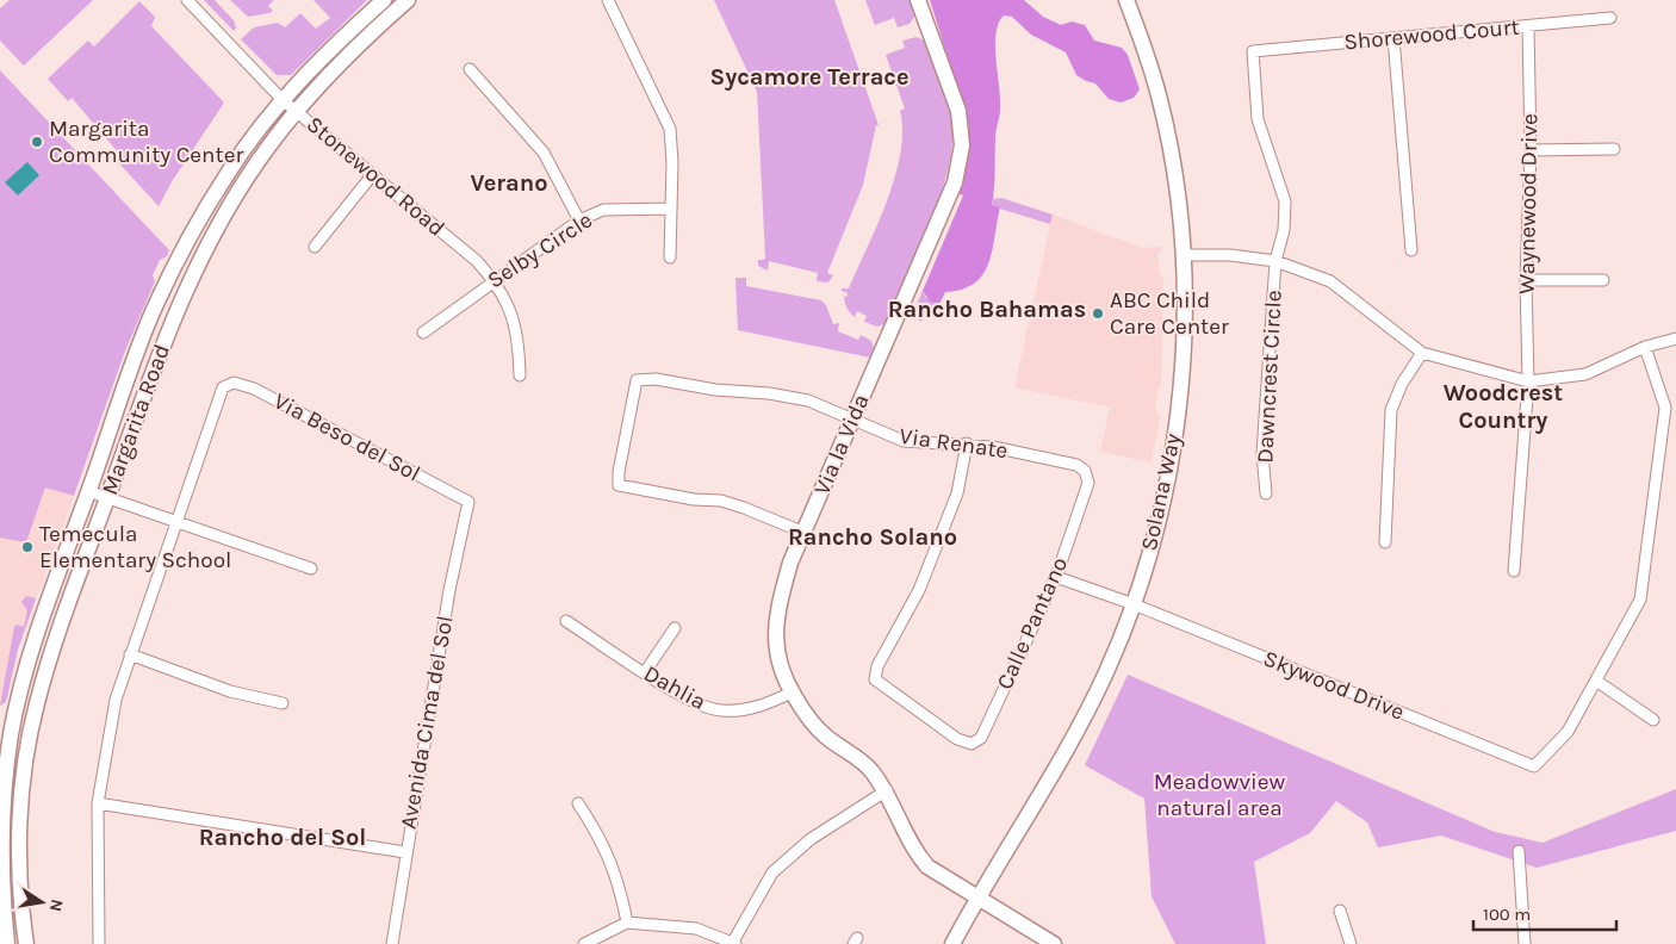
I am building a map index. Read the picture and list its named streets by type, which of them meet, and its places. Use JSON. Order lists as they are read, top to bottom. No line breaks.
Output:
{"streets":{"street":["Shorewood Court","Stonewood Road","Waynewood Drive","Selby Circle","Dawncrest Circle","Margarita Road","Via Beso del Sol","Via Renate","Via la Vida","Solana Way","Calle Pantano","Skywood Drive","Dahlia","Avenida Cima del Sol"]},"crossings":[["Shorewood Court","Waynewood Drive"],["Shorewood Court","Dawncrest Circle"],["Stonewood Road","Selby Circle"],["Stonewood Road","Margarita Road"],["Via Beso del Sol","Avenida Cima del Sol"],["Via Renate","Via la Vida"],["Via Renate","Calle Pantano"],["Via la Vida","Solana Way"],["Via la Vida","Dahlia"],["Solana Way","Skywood Drive"],["Calle Pantano","Skywood Drive"]],"districts":["Sycamore Terrace","Verano","Rancho Bahamas","Woodcrest Country","Rancho Solano","Rancho del Sol"],"parks":["Meadowview natural area"],"places":["Margarita Community Center","ABC Child Care Center","Temecula Elementary School"],"scale_bar":"100 m","north":"right"}
